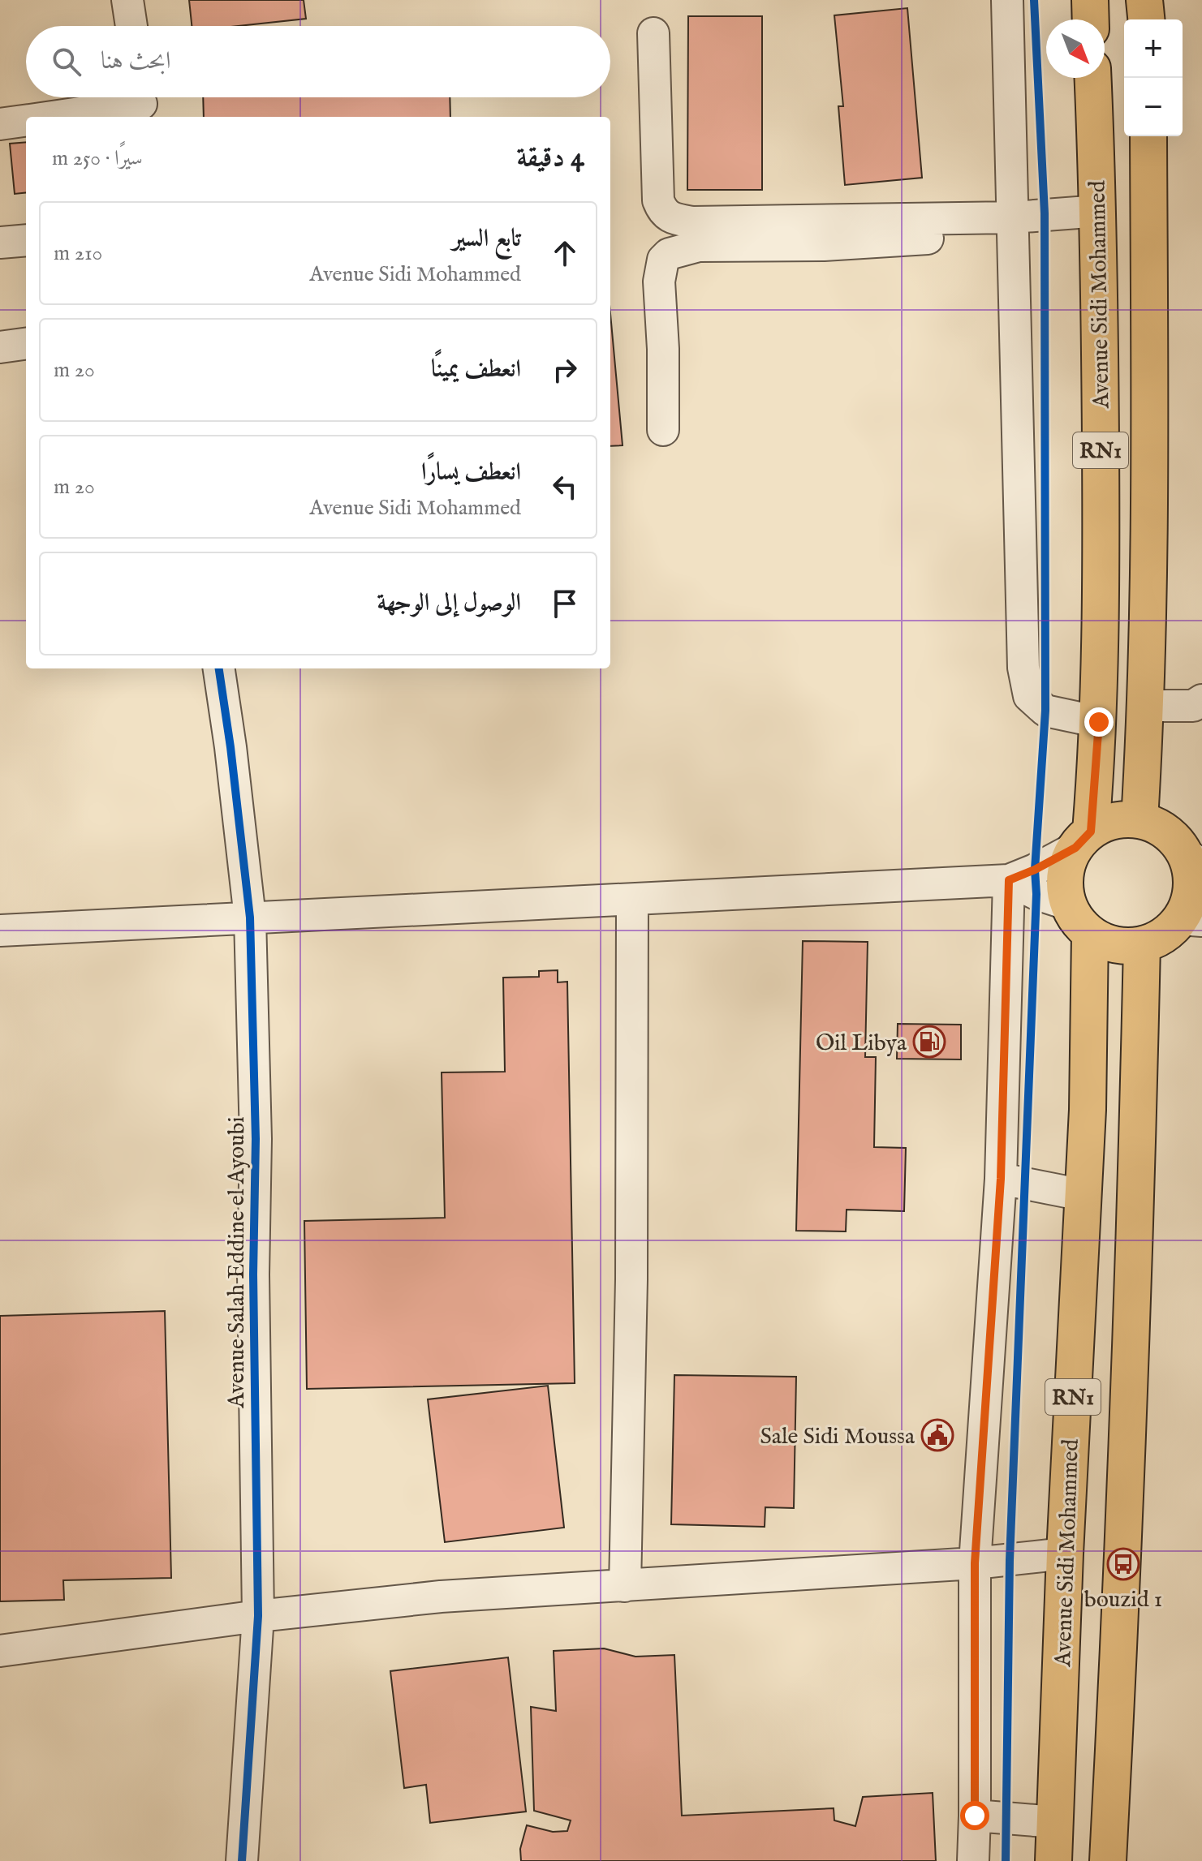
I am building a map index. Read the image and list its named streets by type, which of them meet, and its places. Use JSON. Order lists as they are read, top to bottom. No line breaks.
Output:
{"streets":{"main road":["Avenue Sidi Mohammed","RN1"],"street":["Avenue Salah Eddine el Ayoubi"]},"crossings":[["Avenue Sidi Mohammed","RN1"]],"places":{"fuel station":["Oil Libya"],"public building":["Sale Sidi Moussa"],"bus stop":["bouzid 1"]},"north":"bottom right","page":{"map_buttons":["+","−"],"search":"ابحث هنا","heading":["4 دقيقة","سيرًا · 250 m"],"list":[["تابع السير","Avenue Sidi Mohammed","210 m"],["انعطف يمينًا","20 m"],["انعطف يسارًا","Avenue Sidi Mohammed","20 m"],"الوصول إلى الوجهة"]}}
